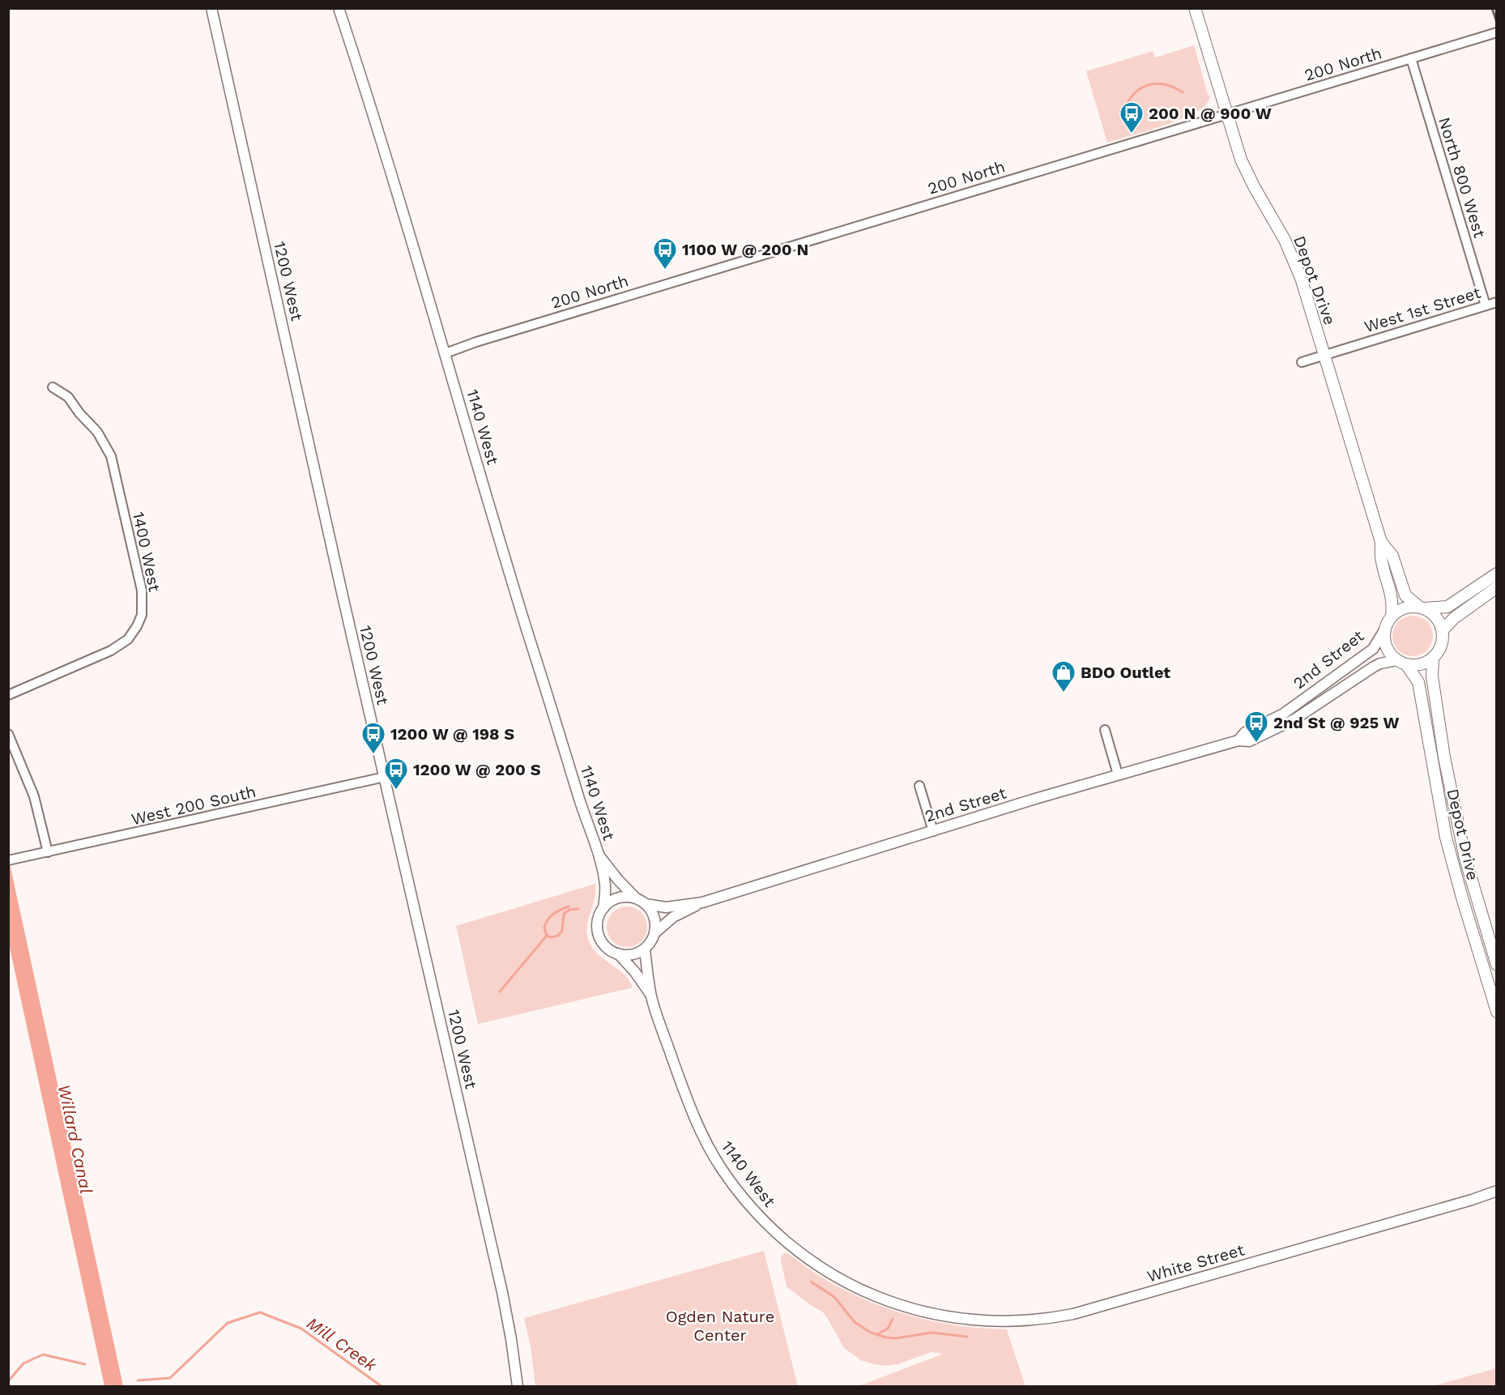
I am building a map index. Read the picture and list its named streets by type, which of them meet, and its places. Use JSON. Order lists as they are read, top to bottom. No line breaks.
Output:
{"streets":{"main road":["Depot Drive"],"street":["200 North","North 800 West","1200 West","West 1st Street","1140 West","1400 West","2nd Street","West 200 South","White Street"]},"crossings":[["200 North","North 800 West"],["200 North","Depot Drive"],["200 North","1140 West"],["North 800 West","West 1st Street"],["Depot Drive","West 1st Street"],["Depot Drive","2nd Street"],["1200 West","West 200 South"],["1140 West","2nd Street"],["1140 West","White Street"]],"water":["Willard Canal","Mill Creek"],"parks":["Ogden Nature Center"],"places":{"bus stop":["200 N @ 900 W","1100 W @ 200 N","2nd St @ 925 W","1200 W @ 198 S","1200 W @ 200 S"],"shop":["BDO Outlet"]}}
